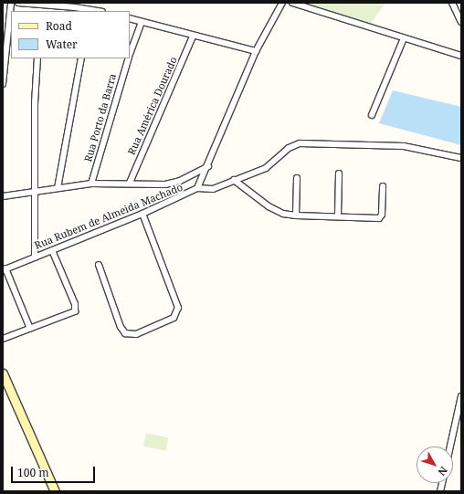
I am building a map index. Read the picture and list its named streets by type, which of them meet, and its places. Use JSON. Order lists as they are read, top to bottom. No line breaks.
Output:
{"streets":{"street":["Rua América Dourado","Rua Porto da Barra","Rua Rubem de Almeida Machado"]},"legend":["Road","Water"],"scale_bar":"100 m","north":"bottom right"}
